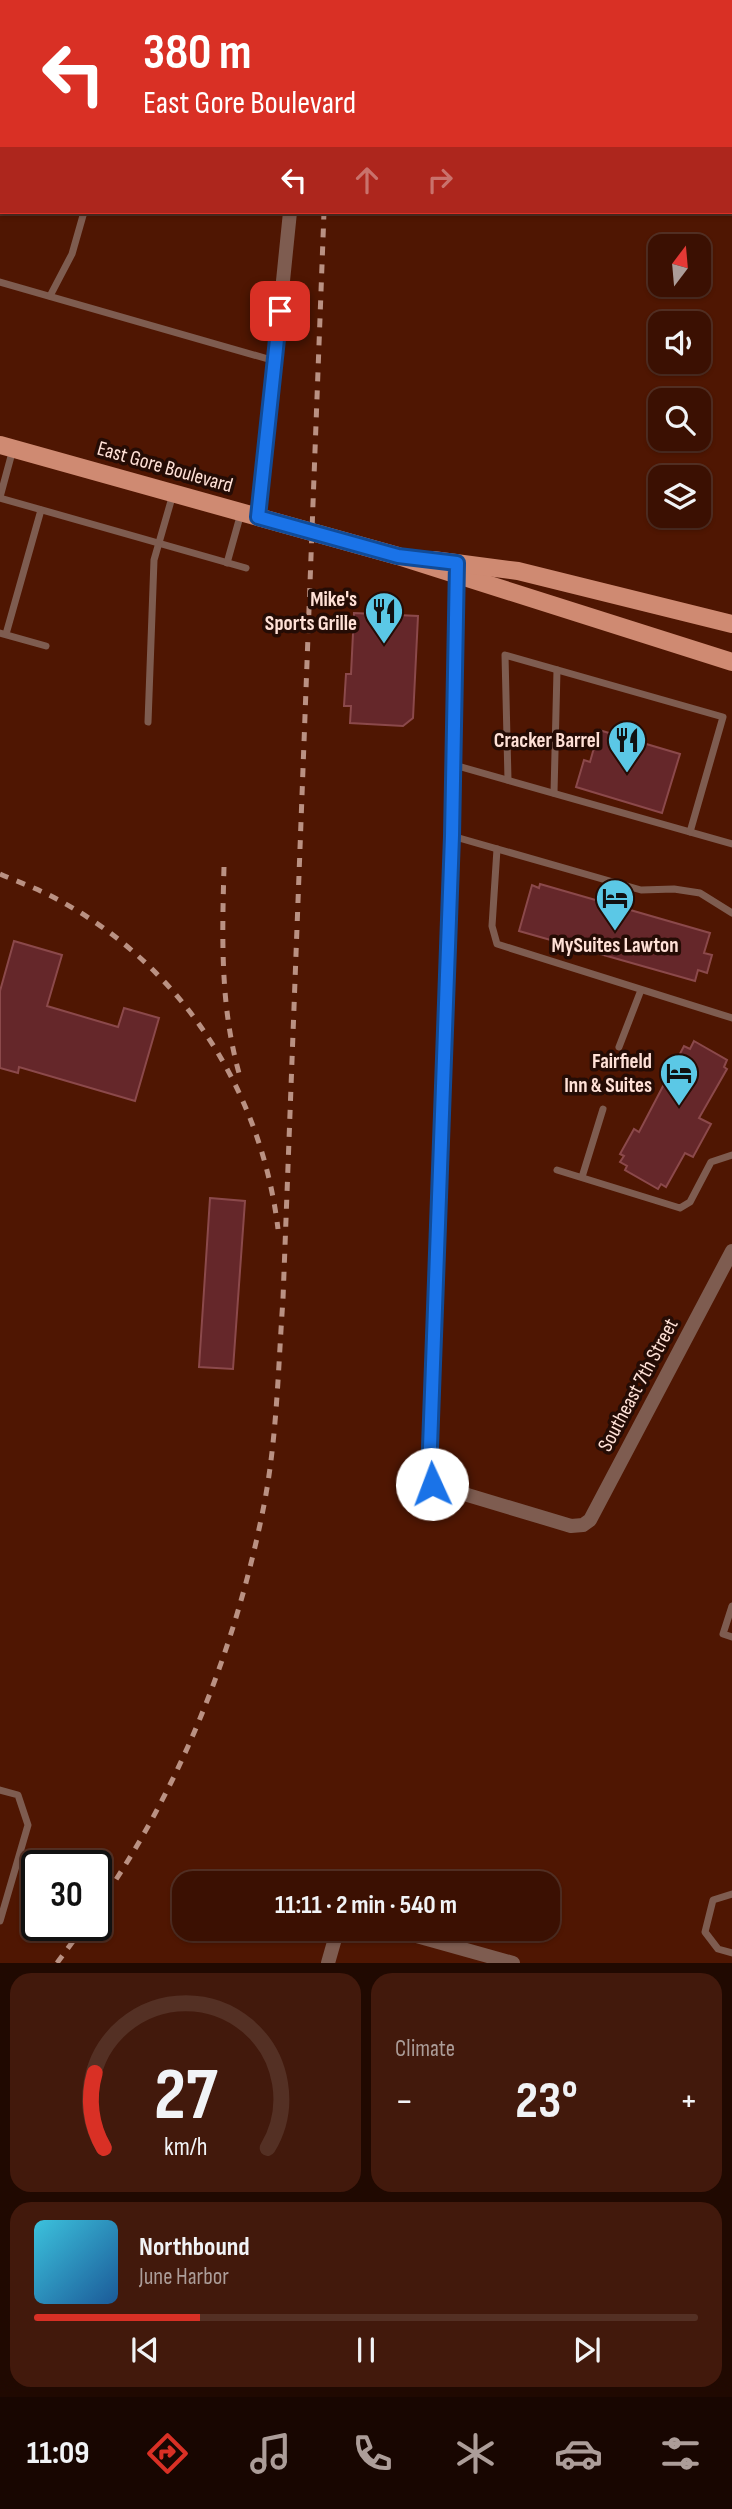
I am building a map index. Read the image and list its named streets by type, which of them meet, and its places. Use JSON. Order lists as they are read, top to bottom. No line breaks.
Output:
{"streets":{"main road":["East Gore Boulevard"],"street":["Southeast 7th Street"]},"places":{"restaurant":["Mike's Sports Grille","Cracker Barrel"],"hotel":["MySuites Lawton","Fairfield Inn & Suites"]},"north":"top","page":{"turn":["380 m","East Gore Boulevard"],"limit":"30","trip":"11:11 · 2 min · 540 m","tile":"Climate","heat":["−","23°","+"],"song":["Northbound","June Harbor"],"tabs":"11:09","gauge":["27","km/h"]}}
